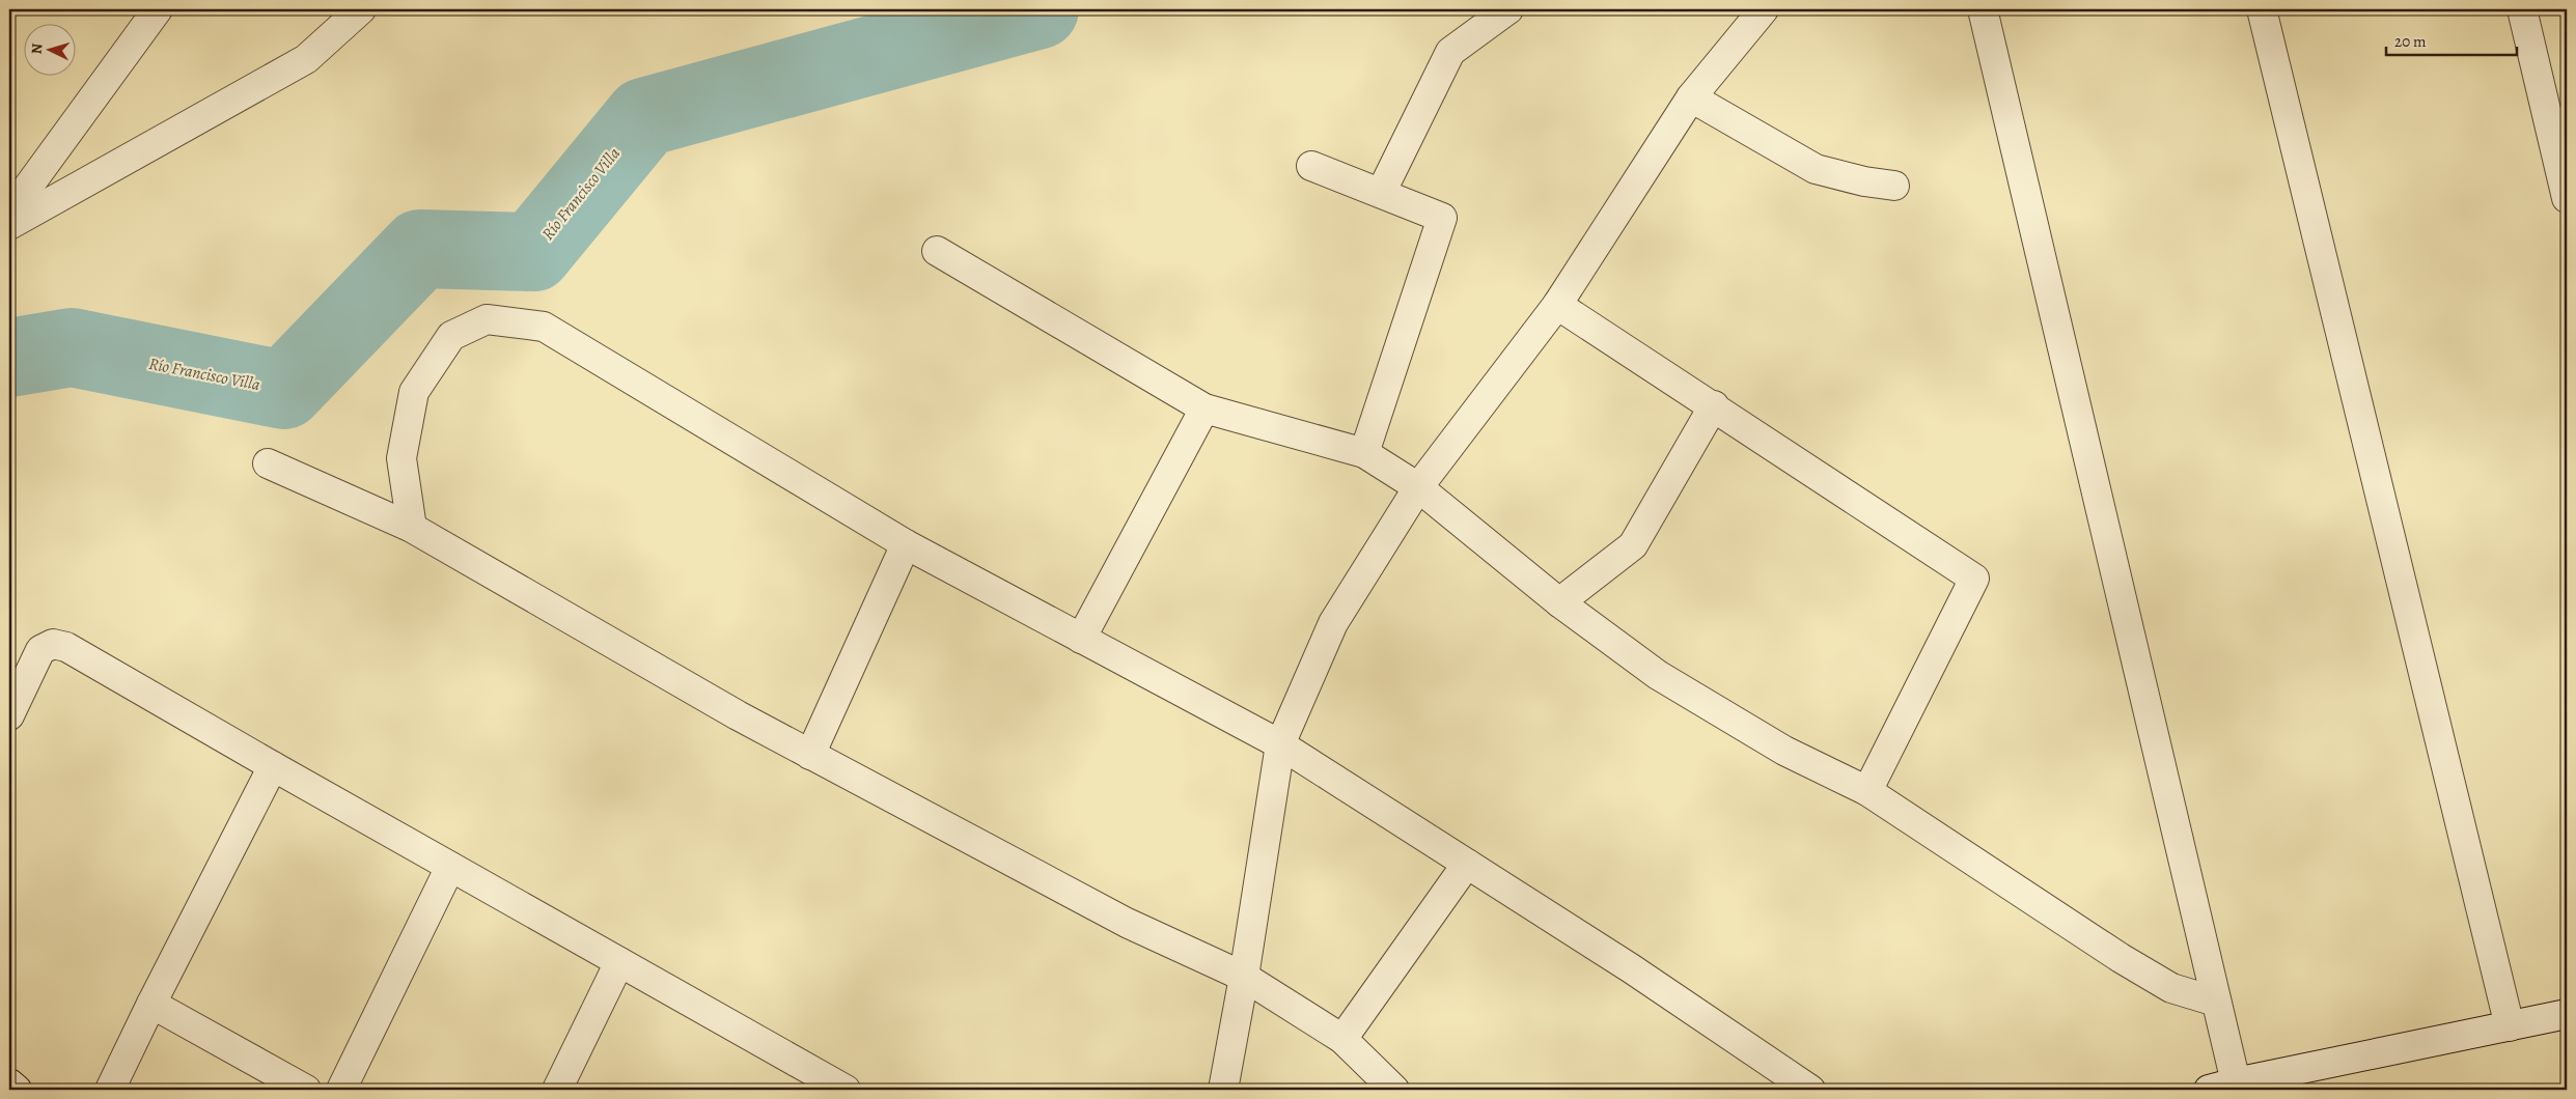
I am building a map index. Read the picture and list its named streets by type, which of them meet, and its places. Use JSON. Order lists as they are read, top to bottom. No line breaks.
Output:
{"water":["Río Francisco Villa"],"scale_bar":"20 m","north":"left"}
